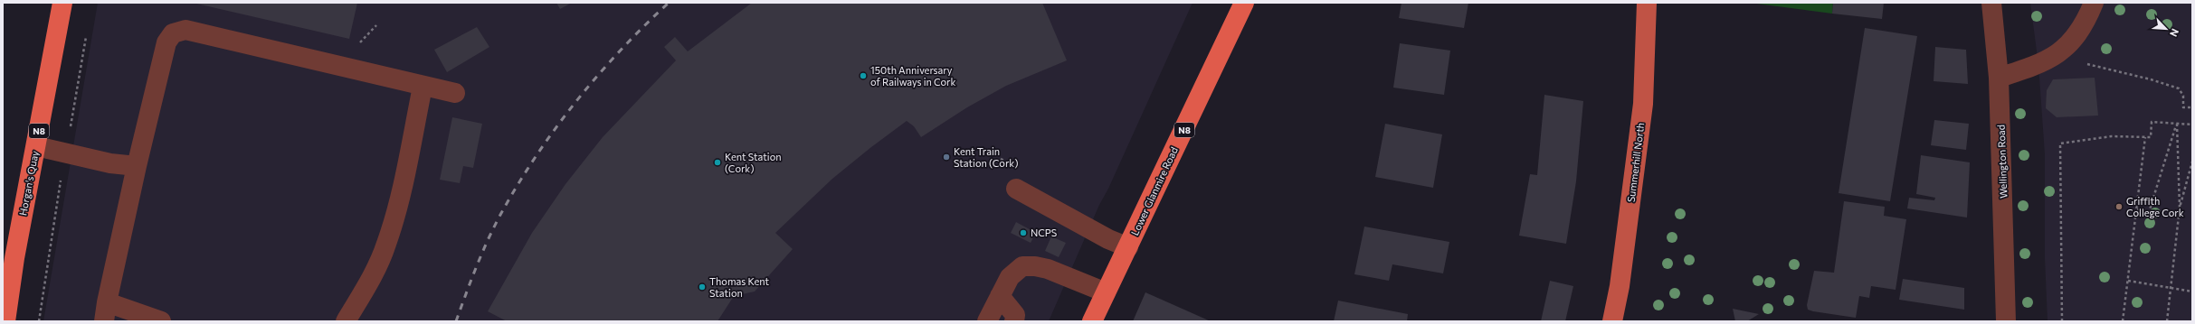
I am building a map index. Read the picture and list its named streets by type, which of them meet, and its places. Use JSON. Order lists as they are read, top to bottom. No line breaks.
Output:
{"streets":{"highway":["N8","Horgan's Quay","Lower Glanmire Road"],"main road":["Summerhill North"],"street":["Wellington Road"]},"places":["150th Anniversary of Railways in Cork","Kent Train Station (Cork)","Kent Station (Cork)","Griffith College Cork","NCPS","Thomas Kent Station"],"north":"bottom right"}
